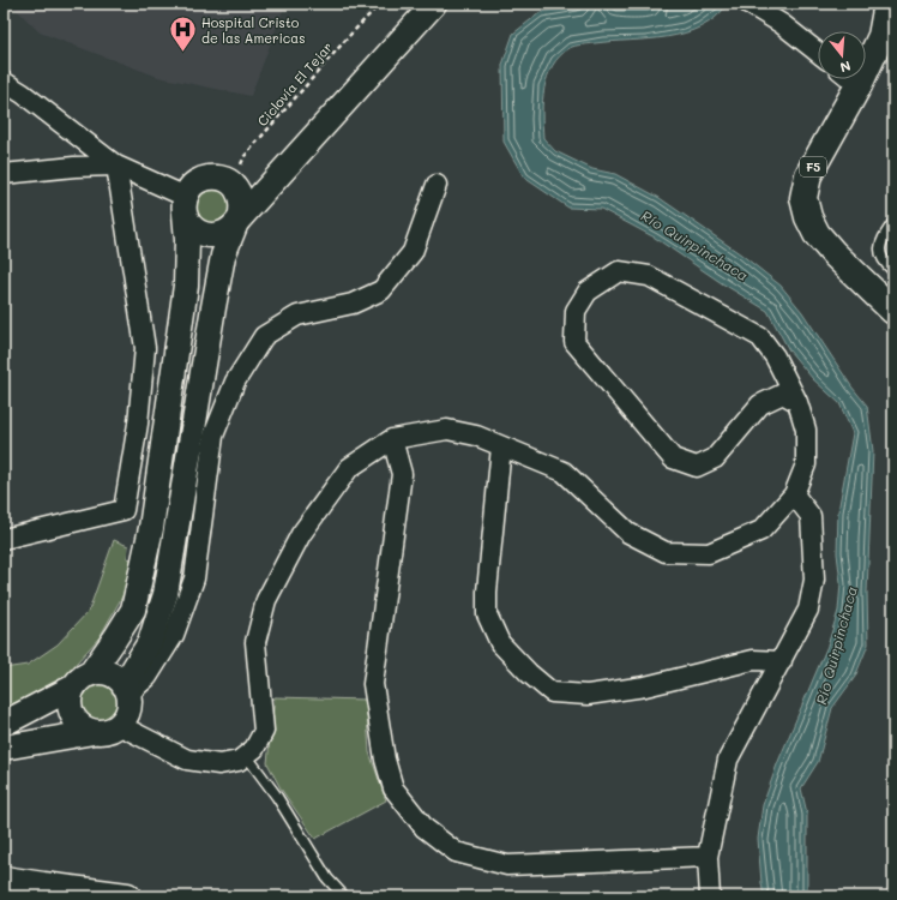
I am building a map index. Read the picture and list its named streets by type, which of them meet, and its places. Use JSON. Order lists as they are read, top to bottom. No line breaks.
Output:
{"streets":{"main road":["F5"],"path":["Ciclovía El Tejar"]},"water":["Río Quirpinchaca"],"places":{"hospital":["Hospital Cristo de las Americas"]},"north":"bottom"}
